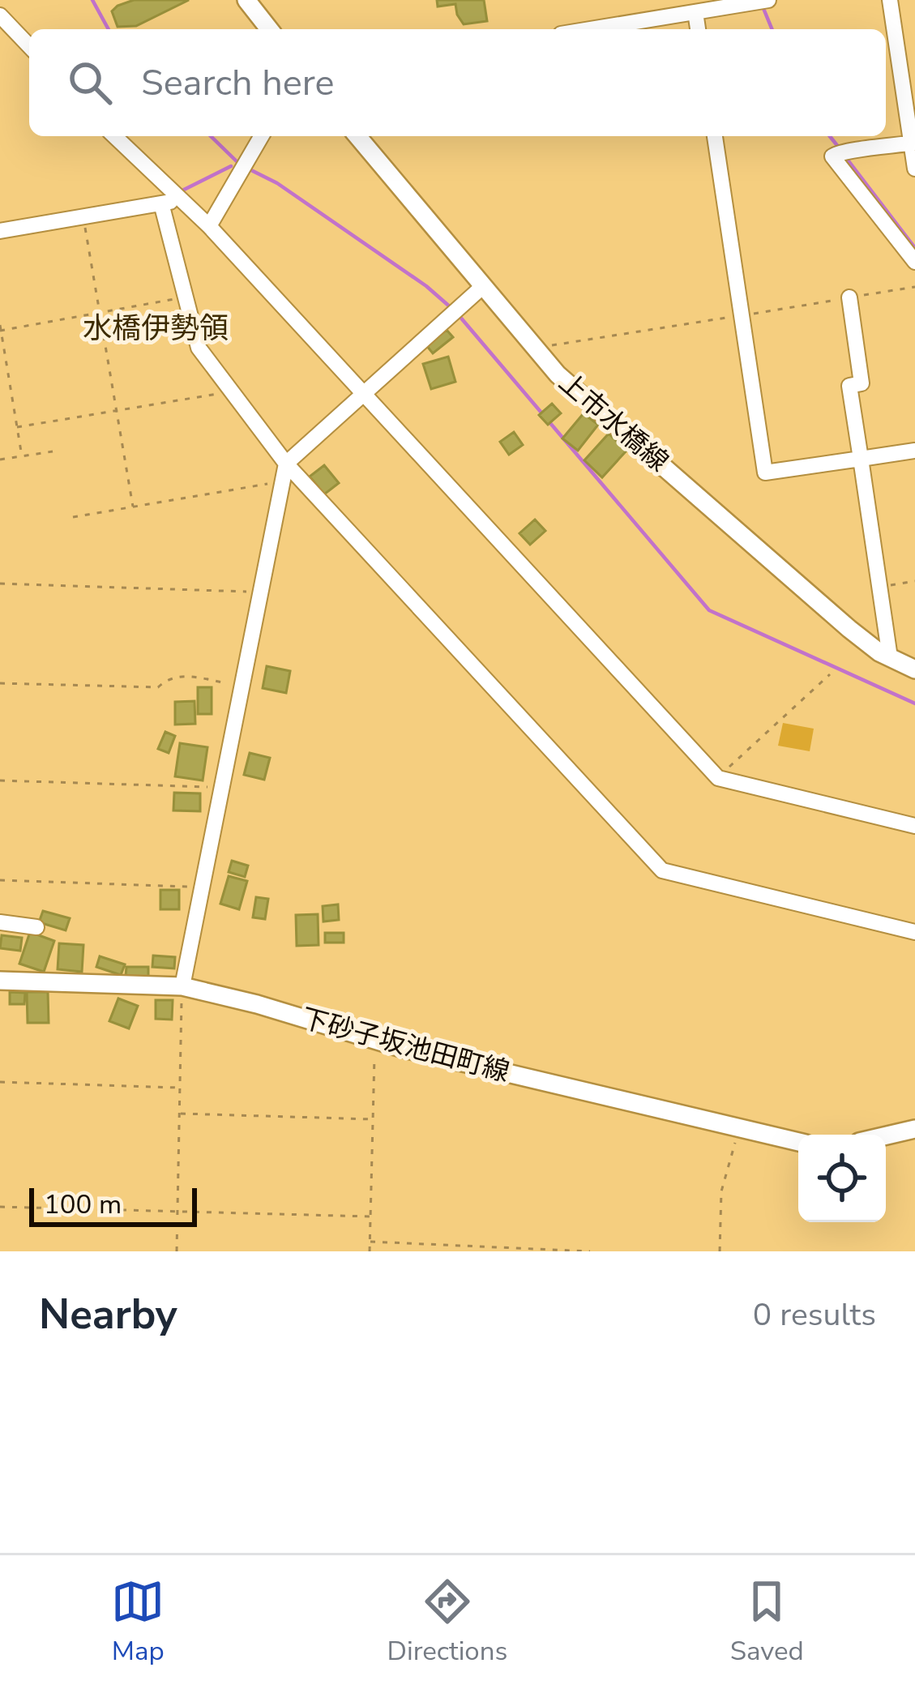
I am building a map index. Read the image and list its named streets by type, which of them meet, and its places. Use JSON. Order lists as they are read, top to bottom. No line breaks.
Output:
{"streets":{"main road":["上市水橋線","下砂子坂池田町線"]},"districts":["水橋伊勢領"],"scale_bar":"100 m","page":{"search":"Search here","scale":"100 m","heading":["Nearby","0 results"],"nav":["Map","Directions","Saved"]}}
